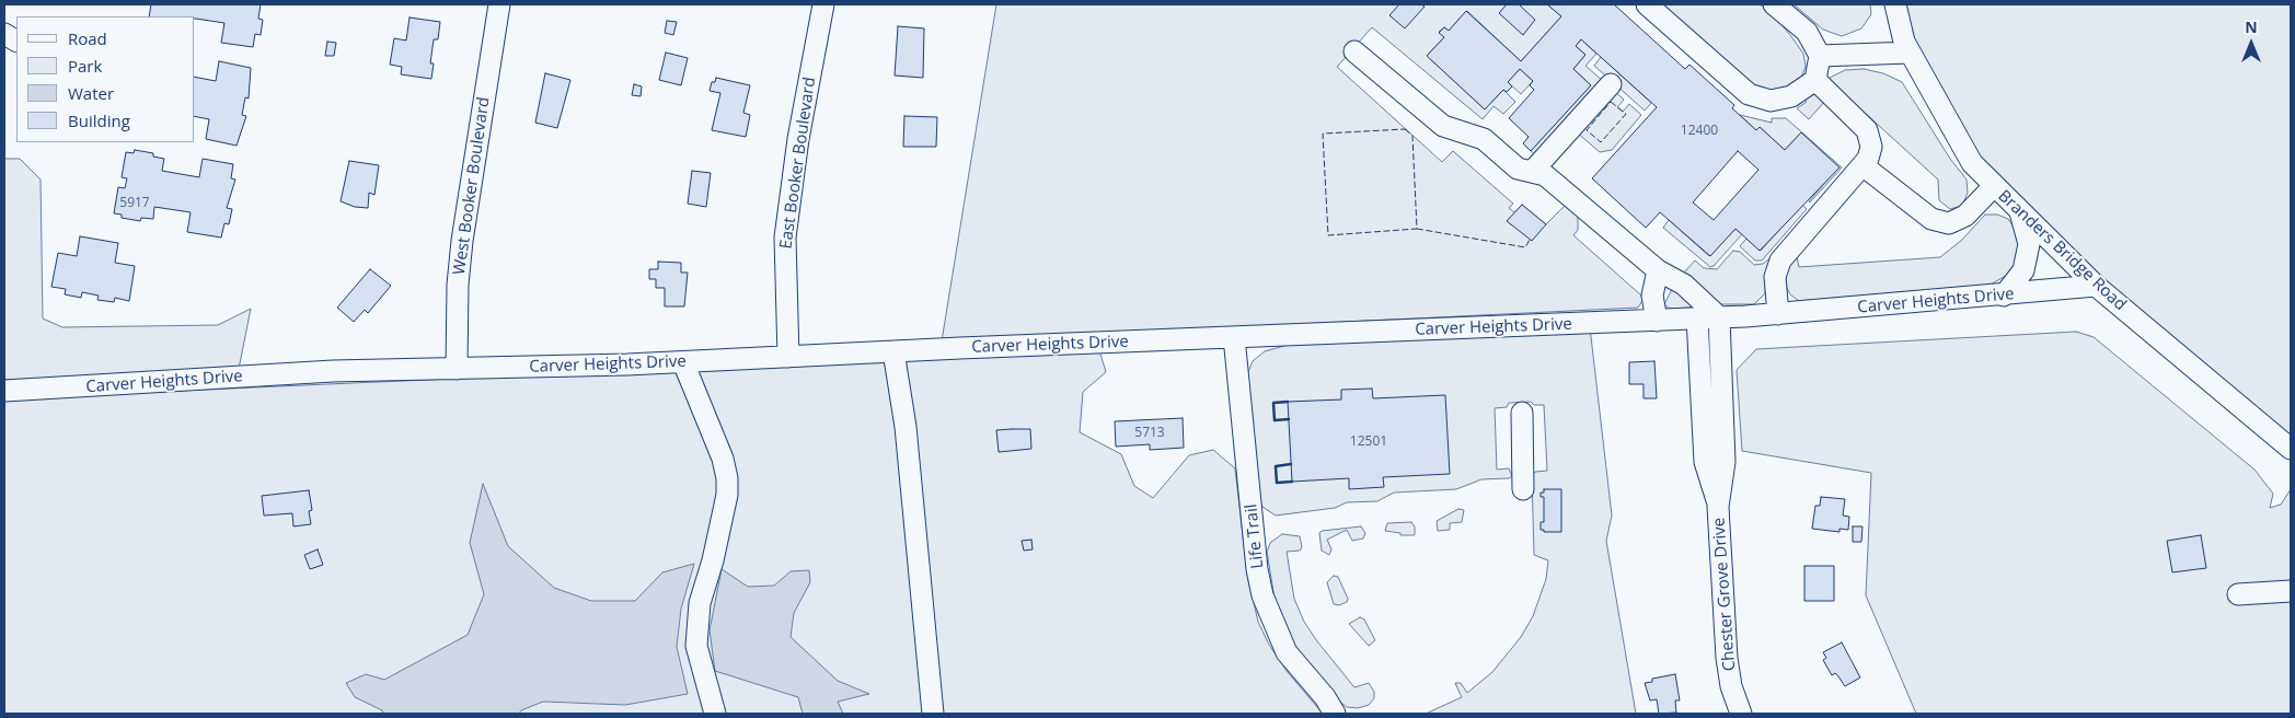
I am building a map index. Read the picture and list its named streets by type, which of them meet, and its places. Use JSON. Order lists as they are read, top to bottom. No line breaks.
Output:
{"streets":{"street":["East Booker Boulevard","West Booker Boulevard","Branders Bridge Road","Carver Heights Drive","Life Trail","Chester Grove Drive"]},"crossings":[["East Booker Boulevard","Carver Heights Drive"],["West Booker Boulevard","Carver Heights Drive"],["Branders Bridge Road","Carver Heights Drive"],["Carver Heights Drive","Life Trail"],["Carver Heights Drive","Chester Grove Drive"]],"house_numbers":["12400","5917","5713","12501"],"legend":["Road","Park","Water","Building"],"north":"top"}
